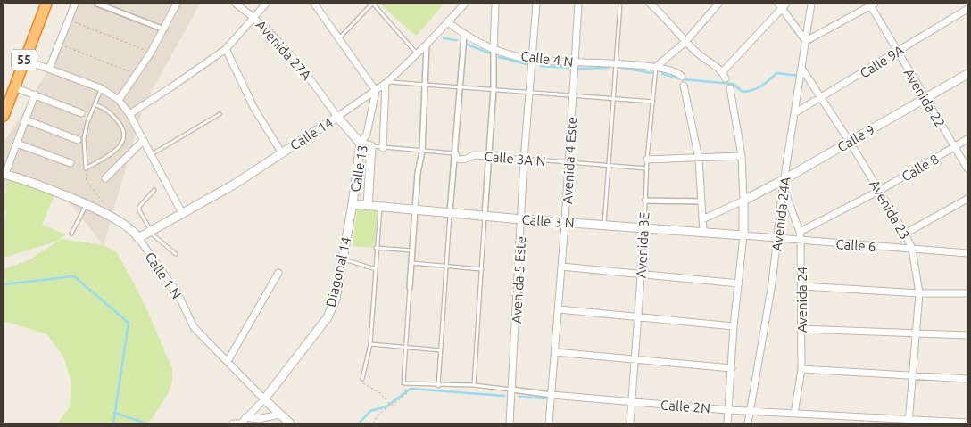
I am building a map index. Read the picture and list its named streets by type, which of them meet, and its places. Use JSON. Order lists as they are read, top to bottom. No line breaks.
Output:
{"streets":{"highway":["55"],"street":["Avenida 27A","Calle 4 N","Calle 9A","Avenida 22","Calle 14","Calle 9","Calle 3A N","Avenida 4 Este","Calle 8","Calle 13","Avenida 23","Avenida 24A","Calle 3 N","Avenida 3E","Calle 6","Diagonal 14","Calle 1 N","Avenida 5 Este","Avenida 24","Calle 2N"]},"crossings":[["Avenida 27A","Calle 14"],["Avenida 27A","Calle 3A N"],["Avenida 27A","Calle 13"],["Calle 4 N","Calle 14"],["Calle 4 N","Avenida 4 Este"],["Calle 4 N","Avenida 3E"],["Calle 4 N","Avenida 5 Este"],["Calle 9A","Avenida 22"],["Calle 9A","Avenida 23"],["Calle 9A","Avenida 24A"],["Avenida 22","Calle 9"],["Avenida 22","Calle 8"],["Calle 14","Calle 13"],["Calle 14","Calle 1 N"],["Calle 9","Avenida 23"],["Calle 9","Avenida 24A"],["Calle 9","Avenida 24"],["Calle 3A N","Avenida 4 Este"],["Calle 3A N","Calle 13"],["Calle 3A N","Avenida 3E"],["Calle 3A N","Avenida 5 Este"],["Avenida 4 Este","Calle 3 N"],["Avenida 4 Este","Calle 2N"],["Calle 8","Avenida 23"],["Calle 8","Avenida 24"],["Calle 13","Calle 3 N"],["Calle 13","Diagonal 14"],["Avenida 23","Avenida 24A"],["Avenida 23","Calle 6"],["Avenida 23","Calle 2N"],["Avenida 24A","Calle 6"],["Avenida 24A","Avenida 24"],["Avenida 24A","Calle 2N"],["Calle 3 N","Avenida 3E"],["Calle 3 N","Calle 6"],["Calle 3 N","Diagonal 14"],["Calle 3 N","Avenida 5 Este"],["Avenida 3E","Calle 2N"],["Calle 6","Avenida 24"],["Diagonal 14","Calle 1 N"],["Avenida 5 Este","Calle 2N"],["Avenida 24","Calle 2N"]]}
